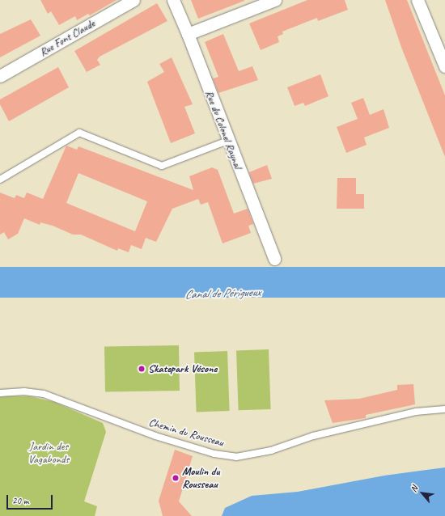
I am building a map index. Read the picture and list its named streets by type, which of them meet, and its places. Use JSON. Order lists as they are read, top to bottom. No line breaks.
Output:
{"streets":{"street":["Rue Font Claude","Rue du Colonel Raynal"],"lane":["Chemin du Rousseau"]},"water":["Canal de Périgueux"],"parks":["Jardin des Vagabonds"],"places":["Skatepark Vésone","Moulin du Rousseau"],"scale_bar":"20 m","north":"top left"}
